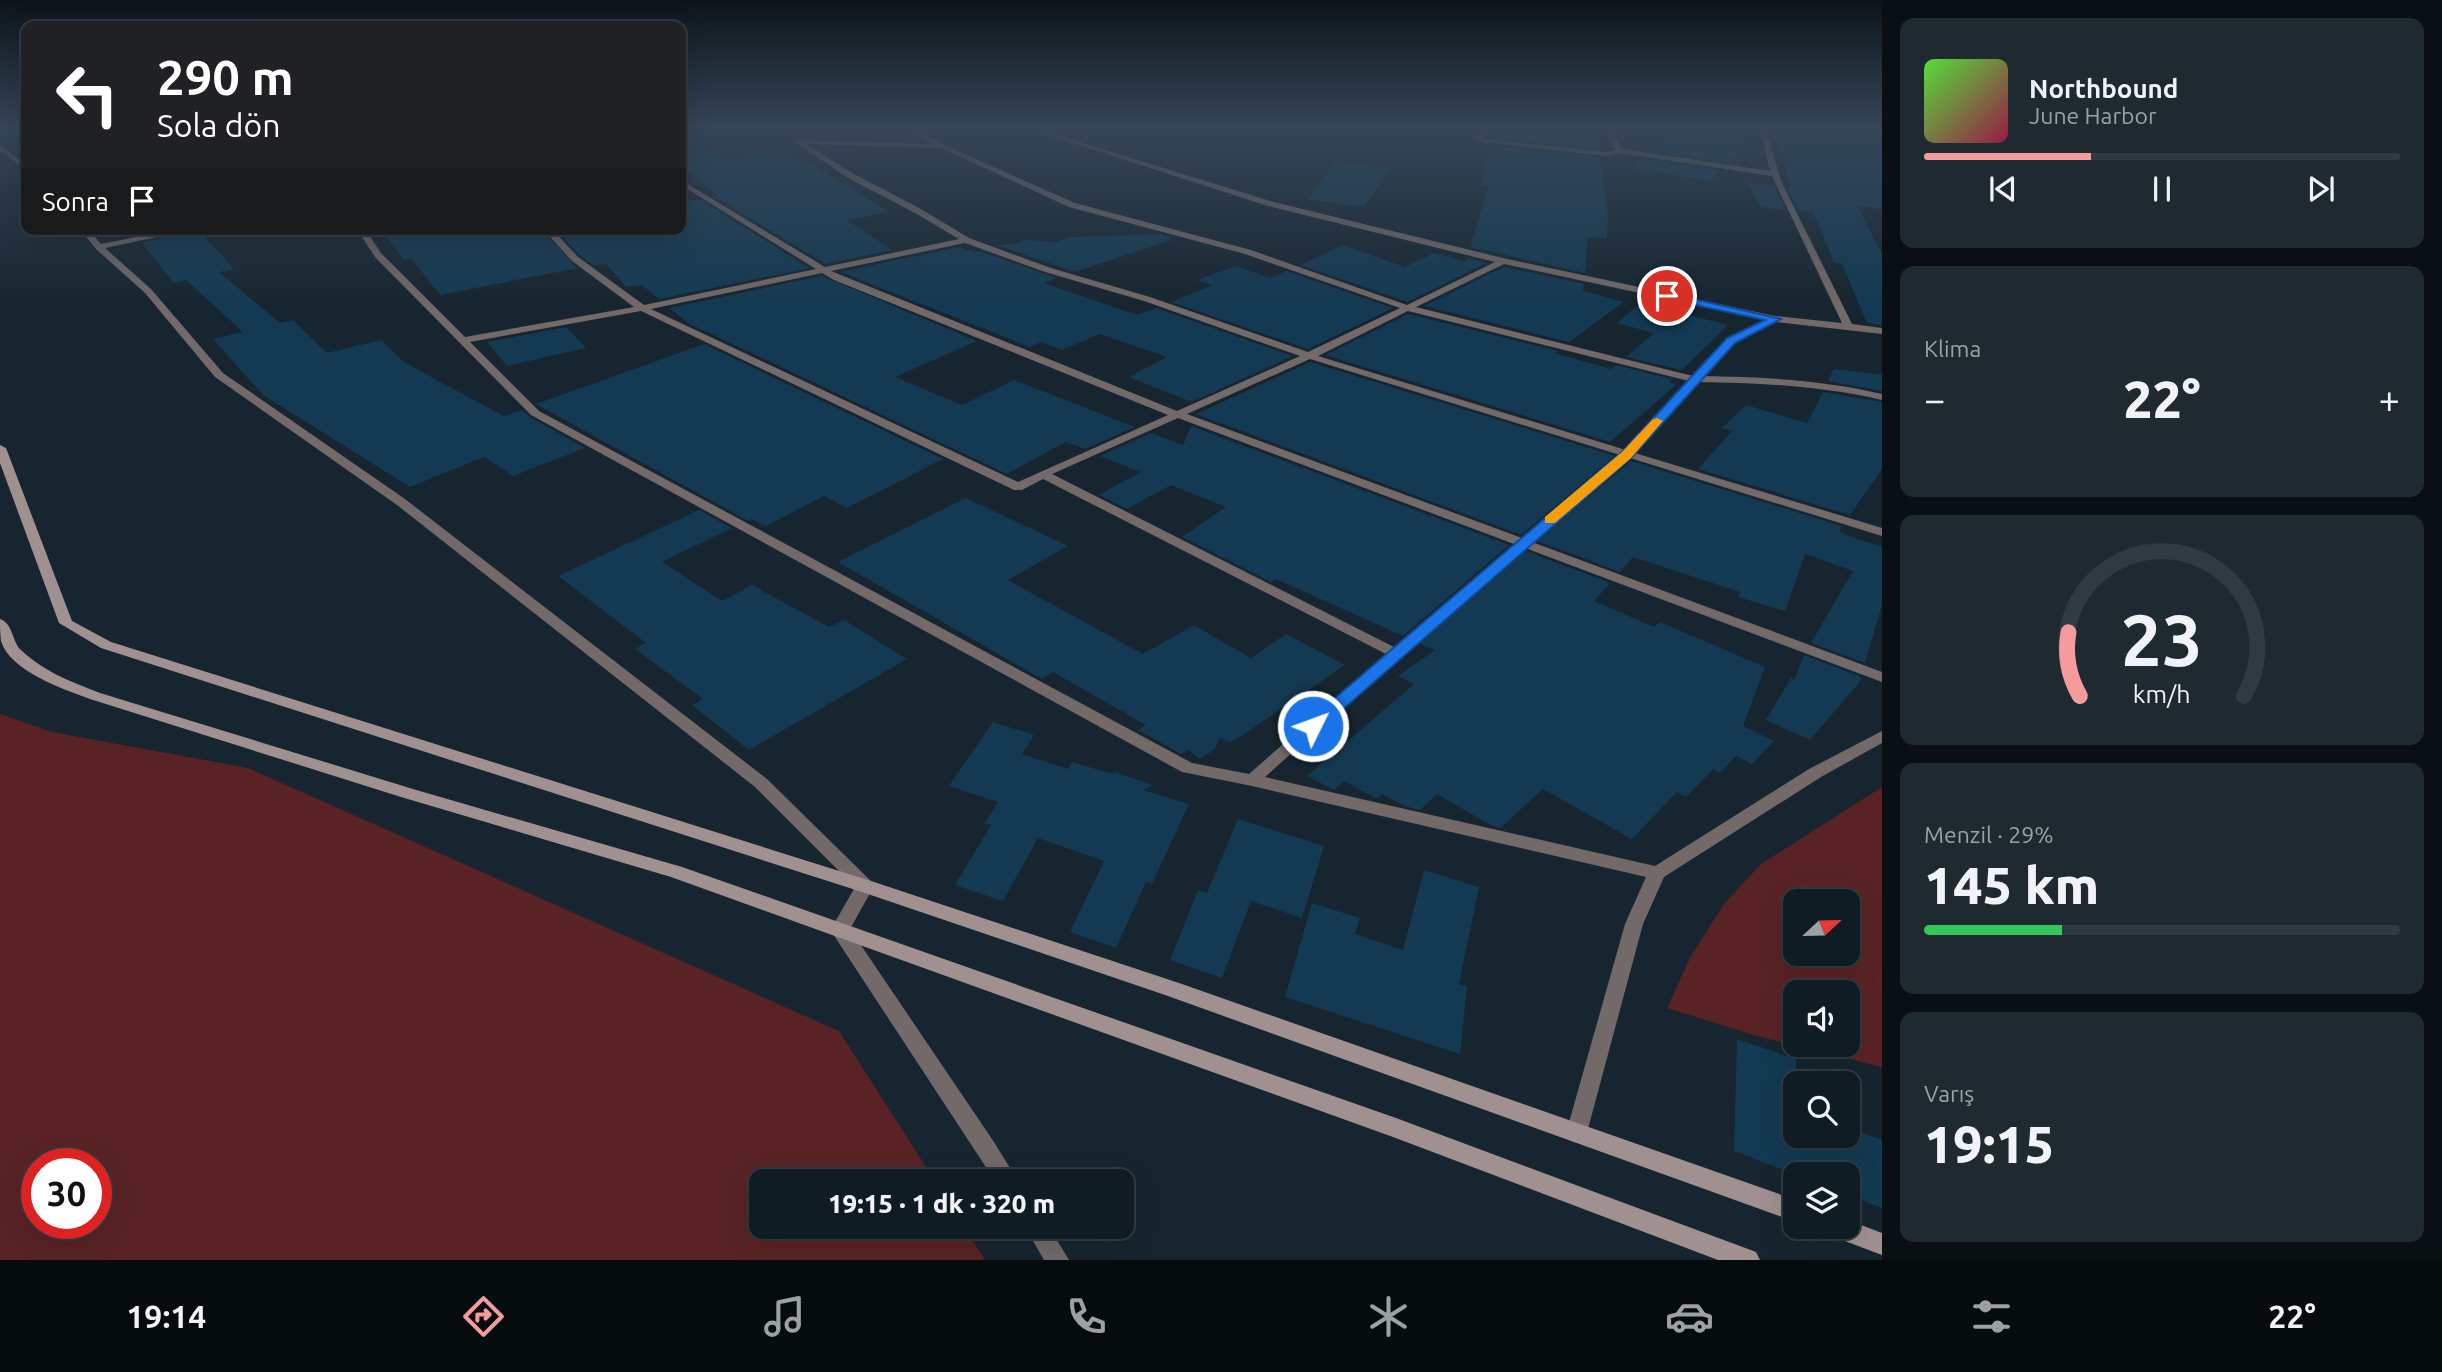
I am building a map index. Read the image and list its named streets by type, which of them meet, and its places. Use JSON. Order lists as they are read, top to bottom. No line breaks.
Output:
{"north":"right","page":{"turn":["290 m","Sola dön"],"song":["Northbound","June Harbor"],"then":"Sonra","tile":["Klima",["Menzil · 29%","145 km"],["Varış","19:15"]],"heat":["−","22°","+"],"limit":"30","trip":"19:15 · 1 dk · 320 m","tabs":["19:14","22°"],"gauge":["23","km/h"]}}
